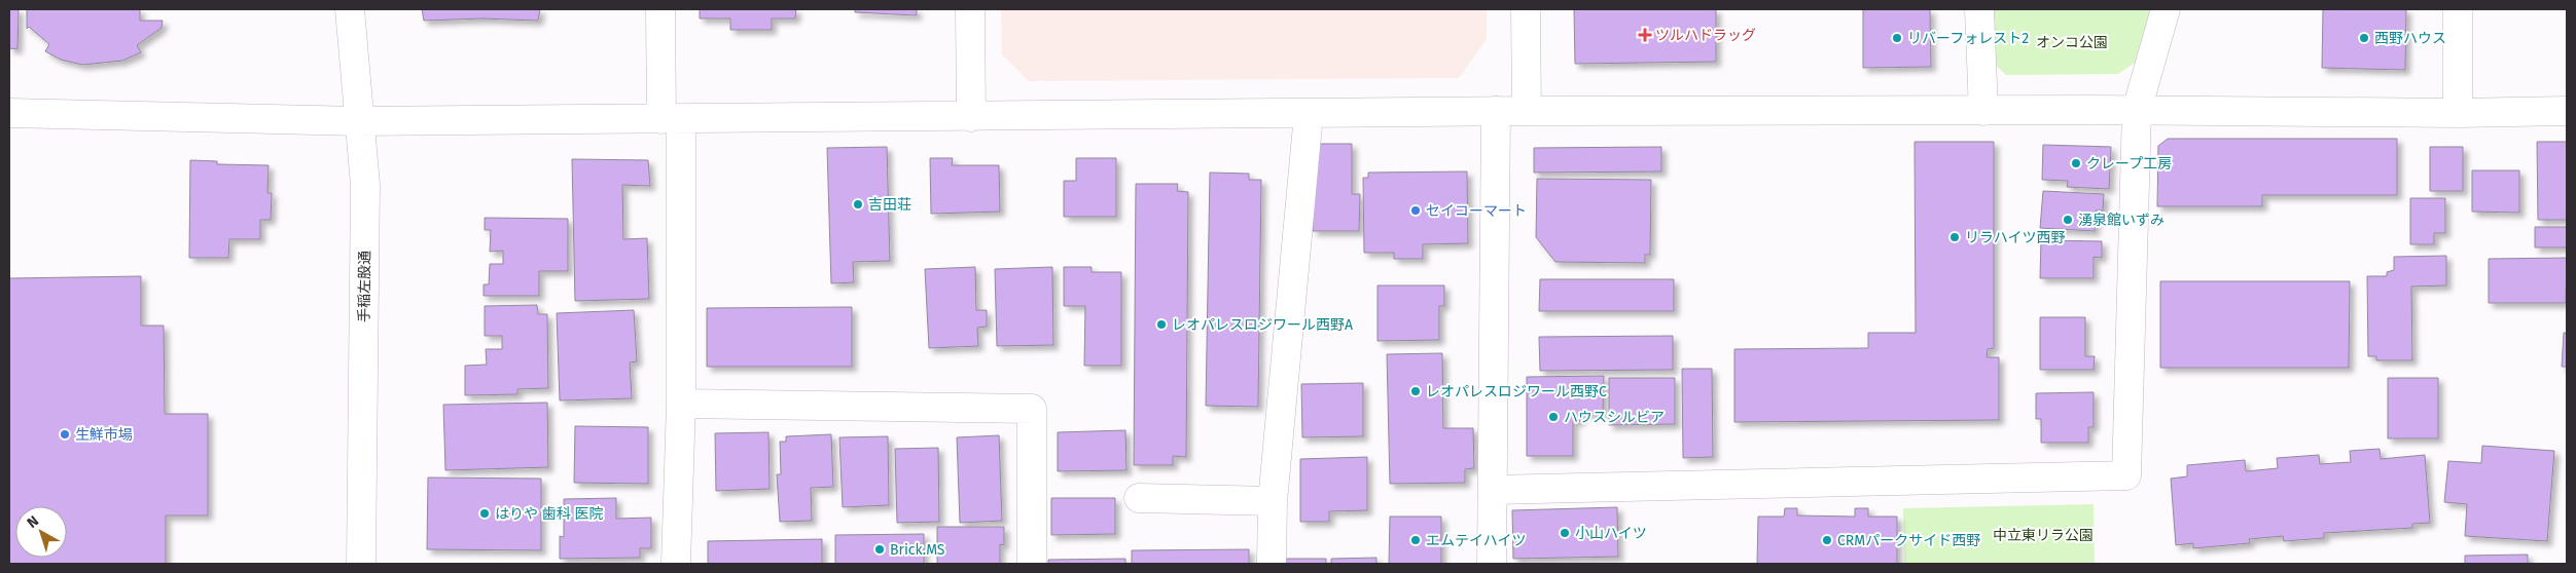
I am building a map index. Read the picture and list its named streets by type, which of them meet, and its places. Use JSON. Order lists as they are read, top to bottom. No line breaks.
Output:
{"streets":{"street":["手稲左股通"]},"parks":["オンコ公園","中立東リラ公園"],"places":{"health":["ツルハドラッグ"],"other":["リバーフォレスト2","西野ハウス","クレープ工房","吉田荘","セイコーマート","湧泉館いずみ","リラハイツ西野","レオパレスロジワール西野A","レオパレスロジワール西野C","ハウスシルビア","生鮮市場","はりや 歯科 医院","小山ハイツ","エムテイハイツ","CRMパークサイド西野","Brick.MS"]},"north":"top left"}
